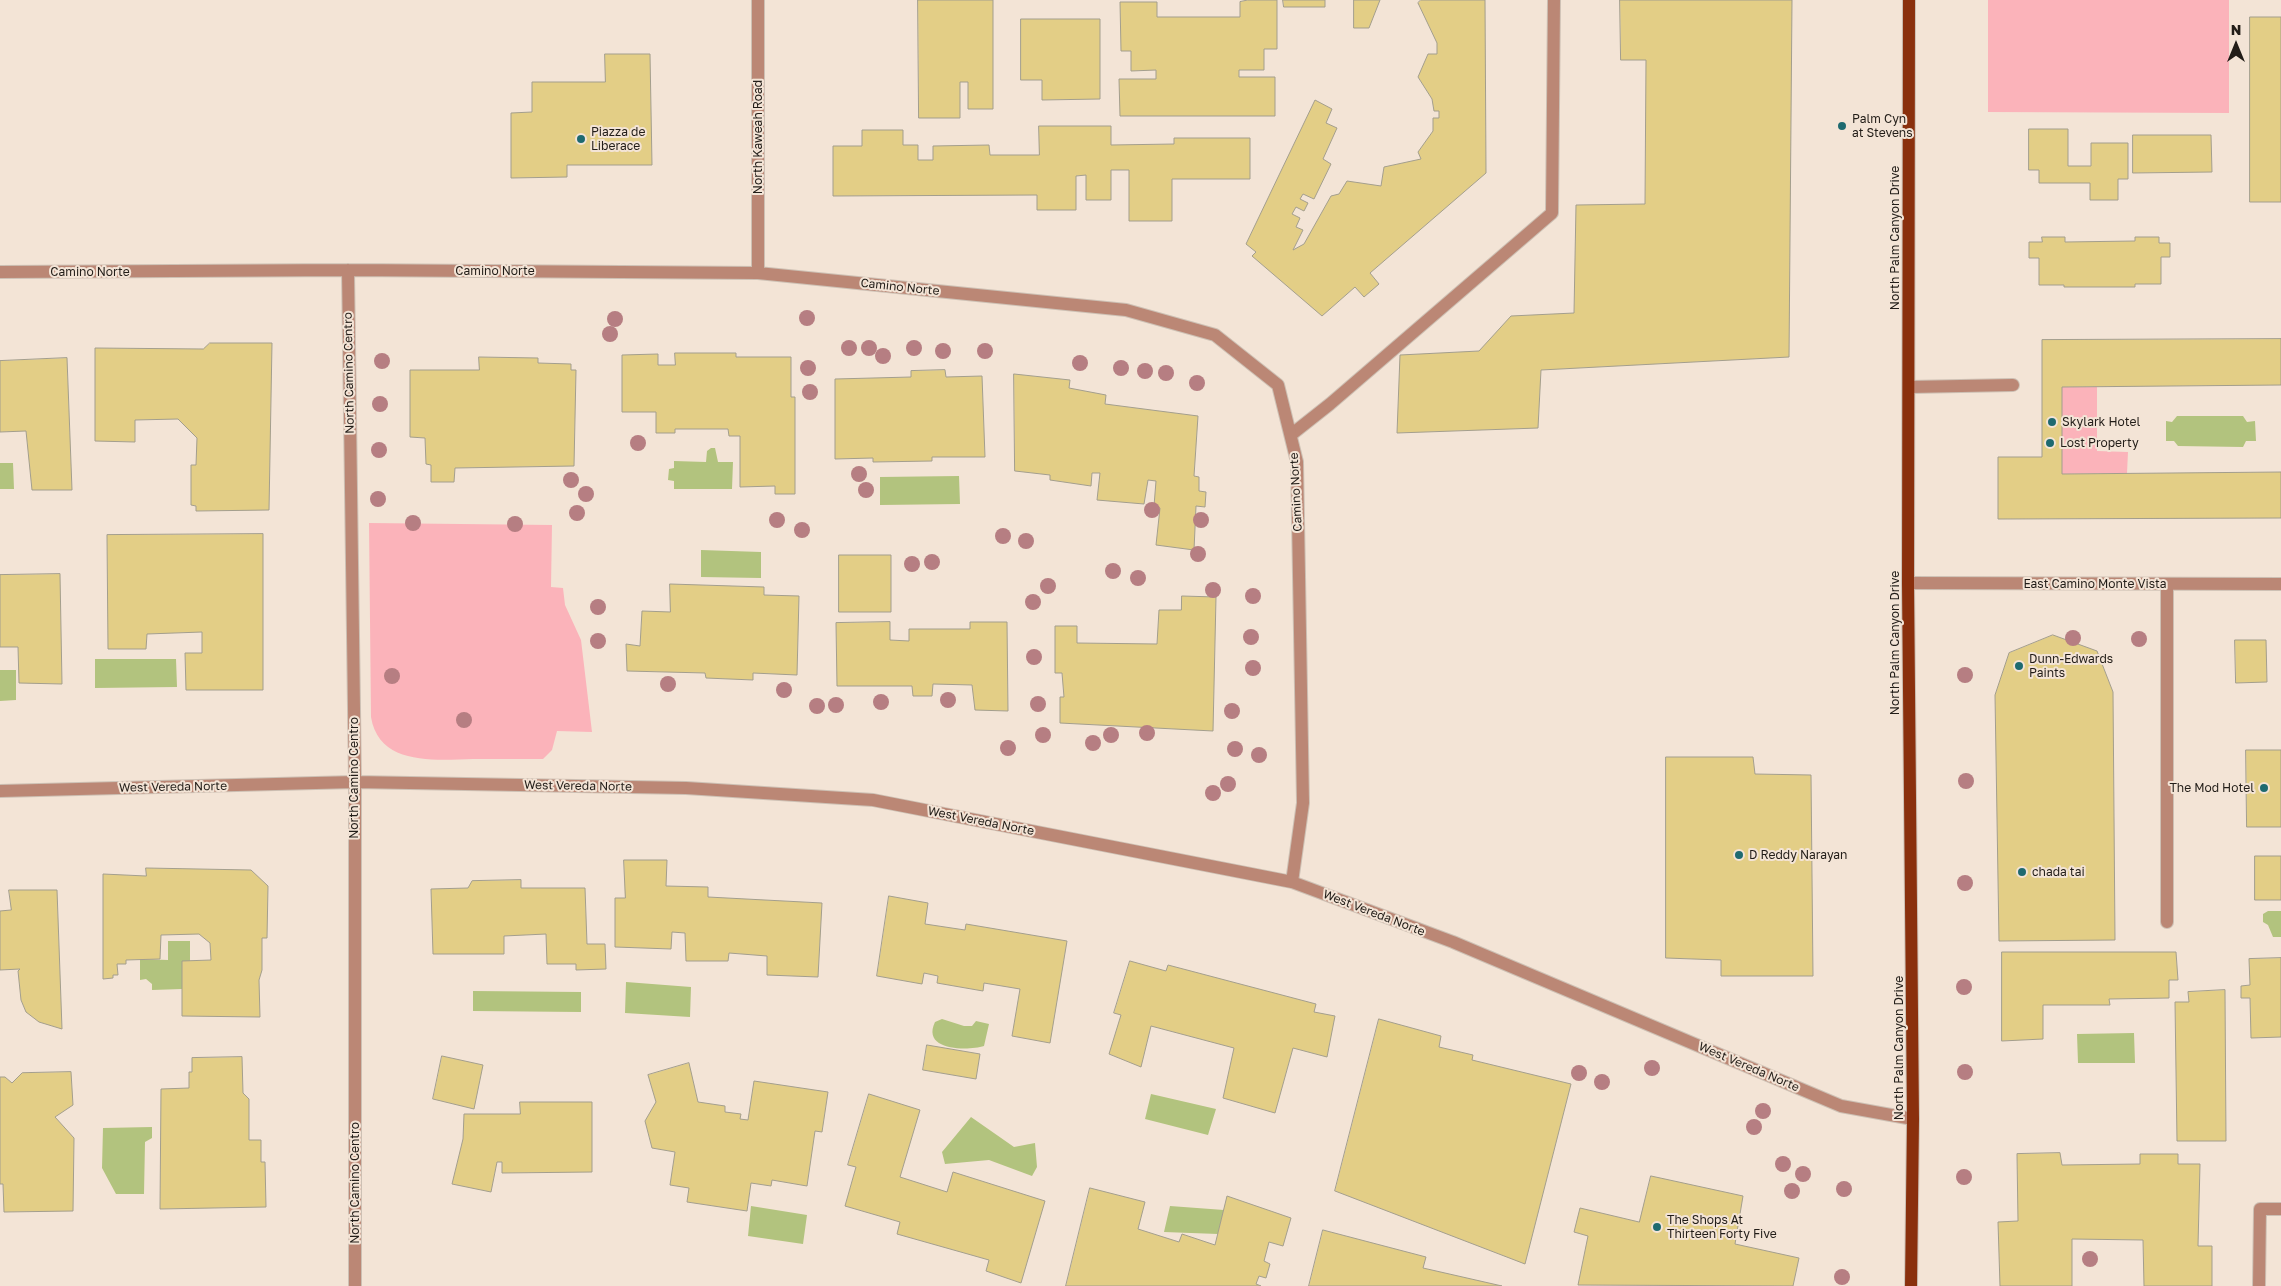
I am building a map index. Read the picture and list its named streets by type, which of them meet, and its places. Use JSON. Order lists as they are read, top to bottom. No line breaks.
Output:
{"streets":{"main road":["North Palm Canyon Drive"],"street":["North Kaweah Road","Camino Norte","North Camino Centro","East Camino Monte Vista","West Vereda Norte"]},"crossings":[["North Kaweah Road","Camino Norte"],["North Palm Canyon Drive","East Camino Monte Vista"],["North Palm Canyon Drive","West Vereda Norte"],["Camino Norte","North Camino Centro"],["Camino Norte","West Vereda Norte"],["North Camino Centro","West Vereda Norte"]],"places":["Palm Cyn at Stevens","Piazza de Liberace","Skylark Hotel","Lost Property","Dunn-Edwards Paints","The Mod Hotel","D Reddy Narayan","chada tai","The Shops At Thirteen Forty Five"],"north":"top"}
